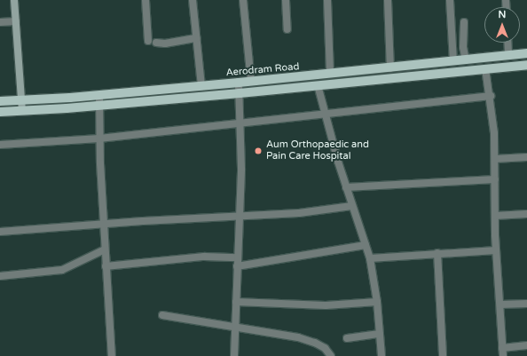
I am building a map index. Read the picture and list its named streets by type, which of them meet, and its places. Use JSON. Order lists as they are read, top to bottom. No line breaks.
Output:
{"streets":{"main road":["Aerodram Road"]},"places":["Aum Orthopaedic and Pain Care Hospital"],"north":"top"}
